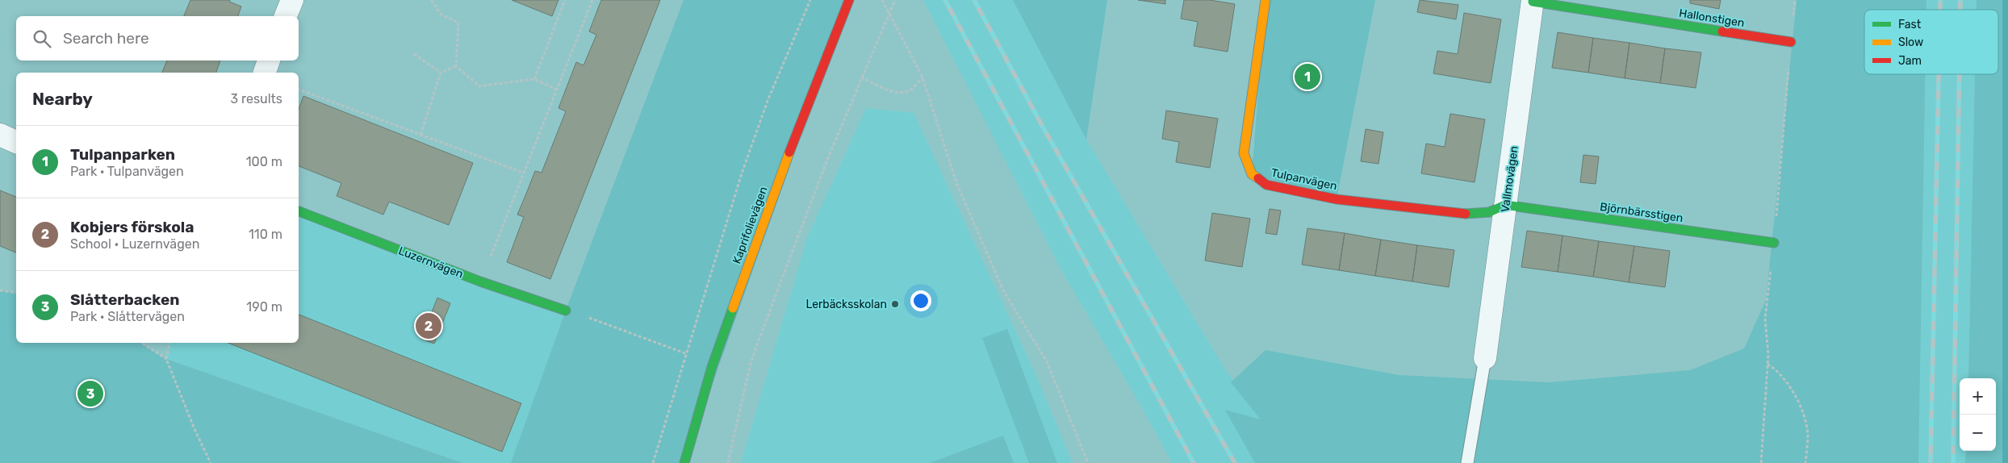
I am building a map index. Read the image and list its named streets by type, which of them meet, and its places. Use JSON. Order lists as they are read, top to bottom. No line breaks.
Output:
{"streets":{"street":["Hallonstigen","Tulpanvägen","Vallmovägen","Björnbärsstigen","Kaprifolievägen","Luzernvägen"]},"crossings":[["Hallonstigen","Vallmovägen"],["Tulpanvägen","Vallmovägen"],["Tulpanvägen","Björnbärsstigen"],["Vallmovägen","Björnbärsstigen"]],"places":["Lerbäcksskolan"],"legend":["Fast","Slow","Jam"],"page":{"search":"Search here","pins":["1","2","3"],"heading":["Nearby","3 results"],"list":[{"mark":"1","name":"Tulpanparken","note":"Park · Tulpanvägen","value":"100 m"},{"mark":"2","name":"Kobjers förskola","note":"School · Luzernvägen","value":"110 m"},{"mark":"3","name":"Slåtterbacken","note":"Park · Slåttervägen","value":"190 m"}],"map_buttons":["+","−"]}}
